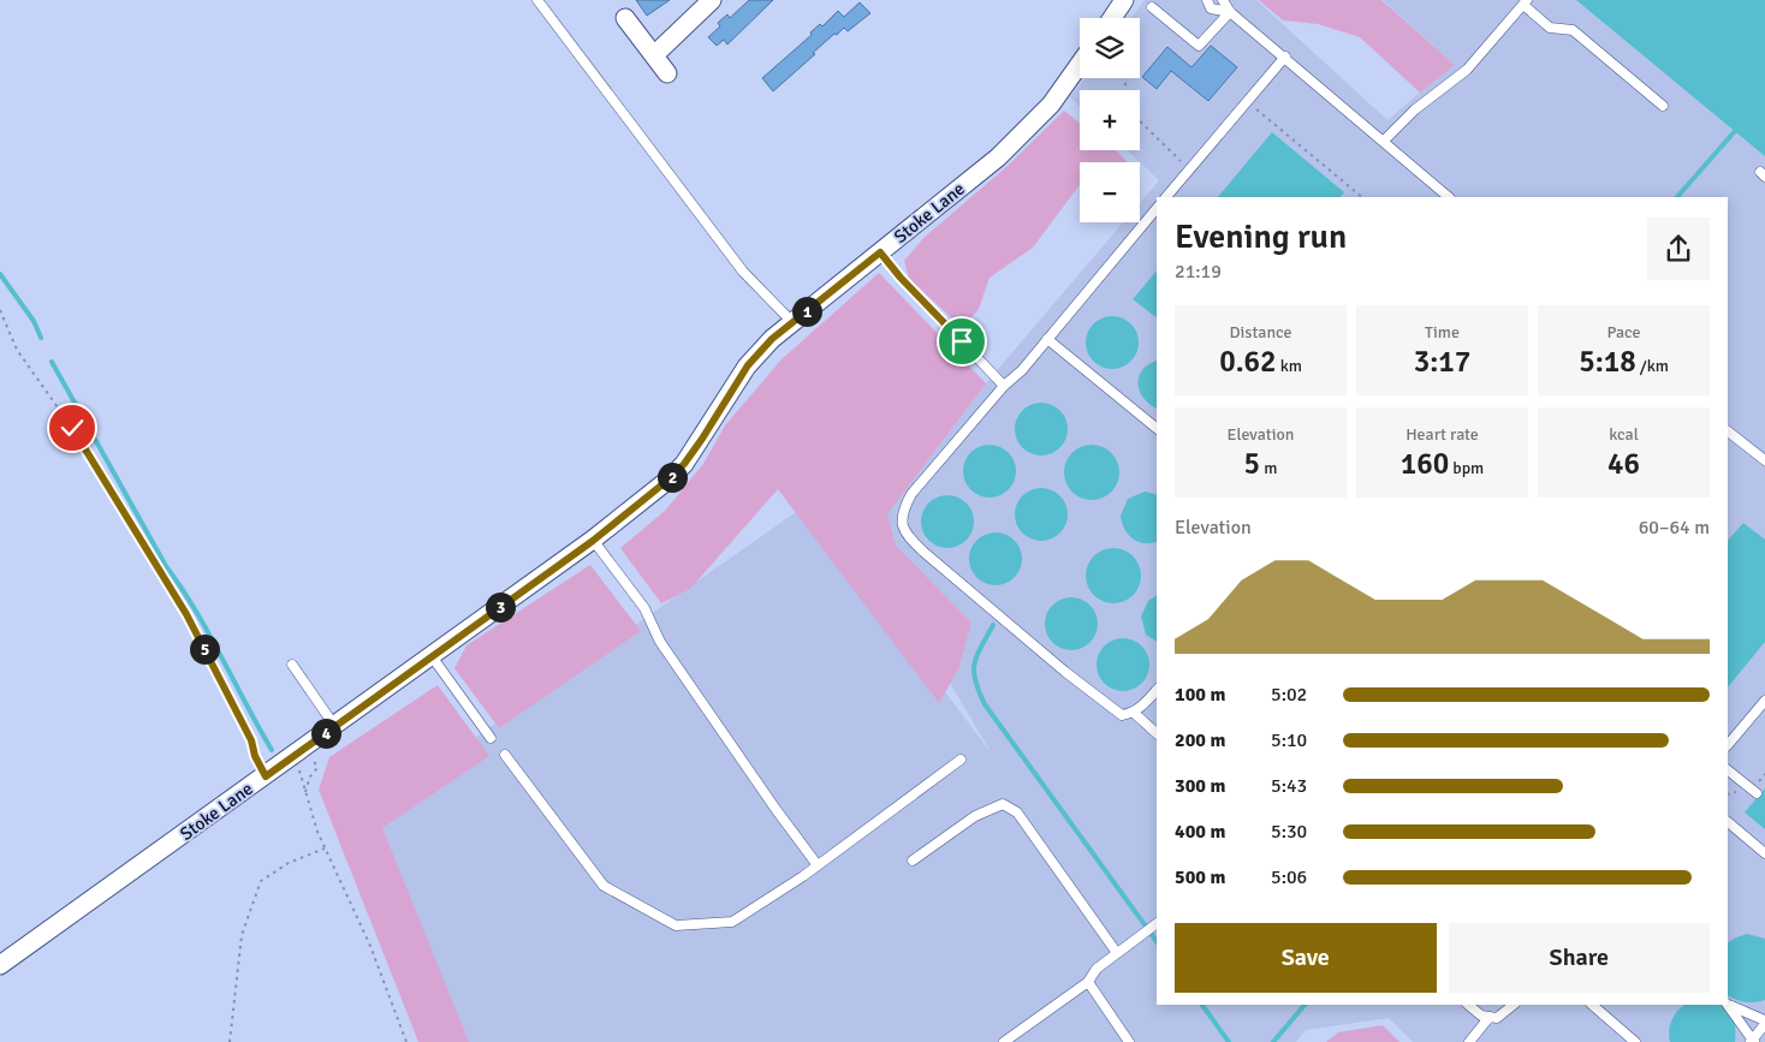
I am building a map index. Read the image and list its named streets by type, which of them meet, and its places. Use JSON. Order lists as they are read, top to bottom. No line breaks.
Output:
{"streets":{"street":["Stoke Lane"]},"page":{"map_buttons":["+","−"],"heading":["Evening run","21:19"],"pins":["1","2","3","5","4"],"stats":[["Distance","0.62 km"],["Time","3:17"],["Pace","5:18 /km"],["Elevation","5 m"],["Heart rate","160 bpm"],["kcal","46"]],"chart":["Elevation","60–64 m"],"list":[{"name":"100 m","note":"5:02"},{"name":"200 m","note":"5:10"},{"name":"300 m","note":"5:43"},{"name":"400 m","note":"5:30"},{"name":"500 m","note":"5:06"}],"buttons":["Save","Share"]}}
